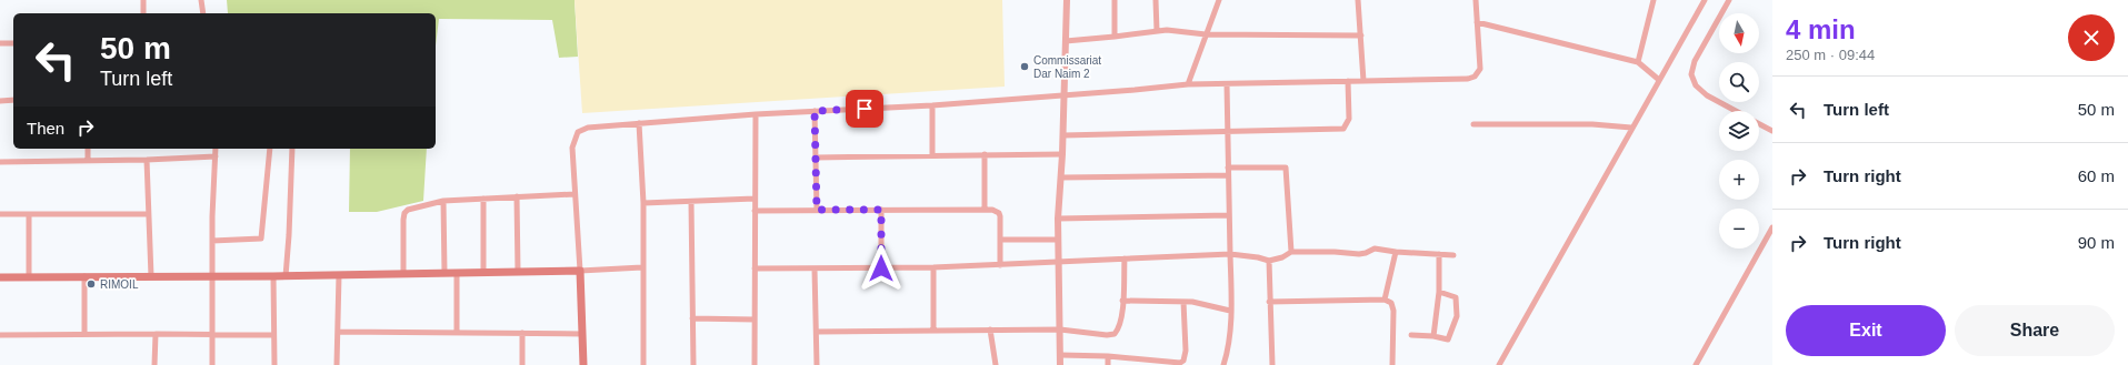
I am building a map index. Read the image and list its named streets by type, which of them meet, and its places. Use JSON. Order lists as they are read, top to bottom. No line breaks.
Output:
{"places":["Commissariat Dar Naim 2","RIMOIL"],"north":"bottom","page":{"heading":["4 min","250 m · 09:44"],"map_buttons":["+","−"],"turn":["50 m","Turn left"],"list":[{"name":"Turn left","value":"50 m"},{"name":"Turn right","value":"60 m"},{"name":"Turn right","value":"90 m"}],"then":"Then","buttons":["Exit","Share"]}}
